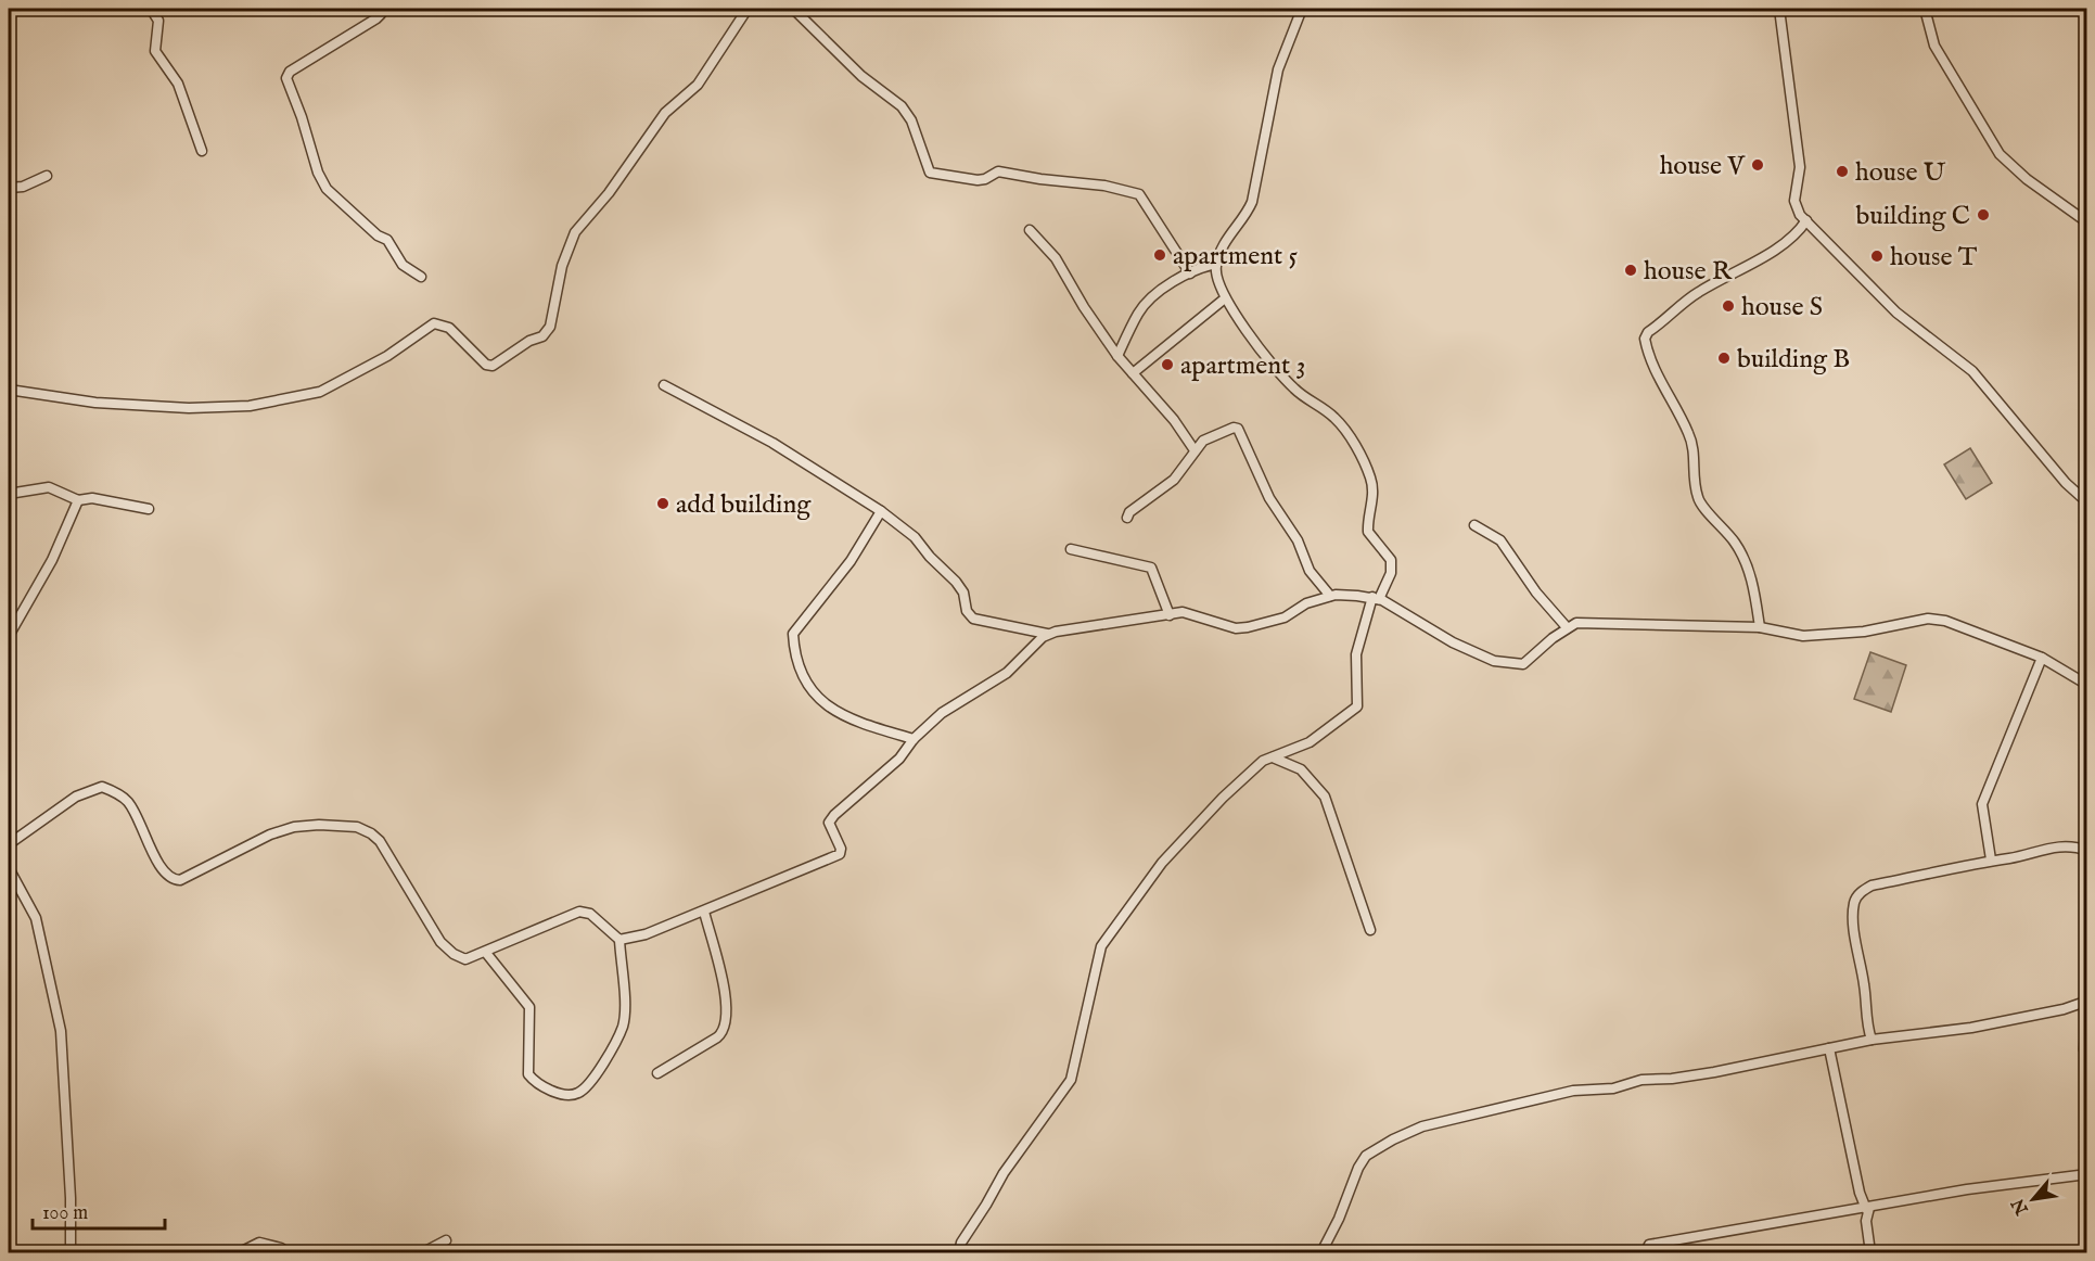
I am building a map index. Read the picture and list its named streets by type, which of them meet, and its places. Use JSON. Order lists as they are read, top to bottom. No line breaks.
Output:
{"places":["house V","house U","building C","apartment 5","house T","house R","house S","building B","apartment 3","add building"],"scale_bar":"100 m","north":"bottom left"}
